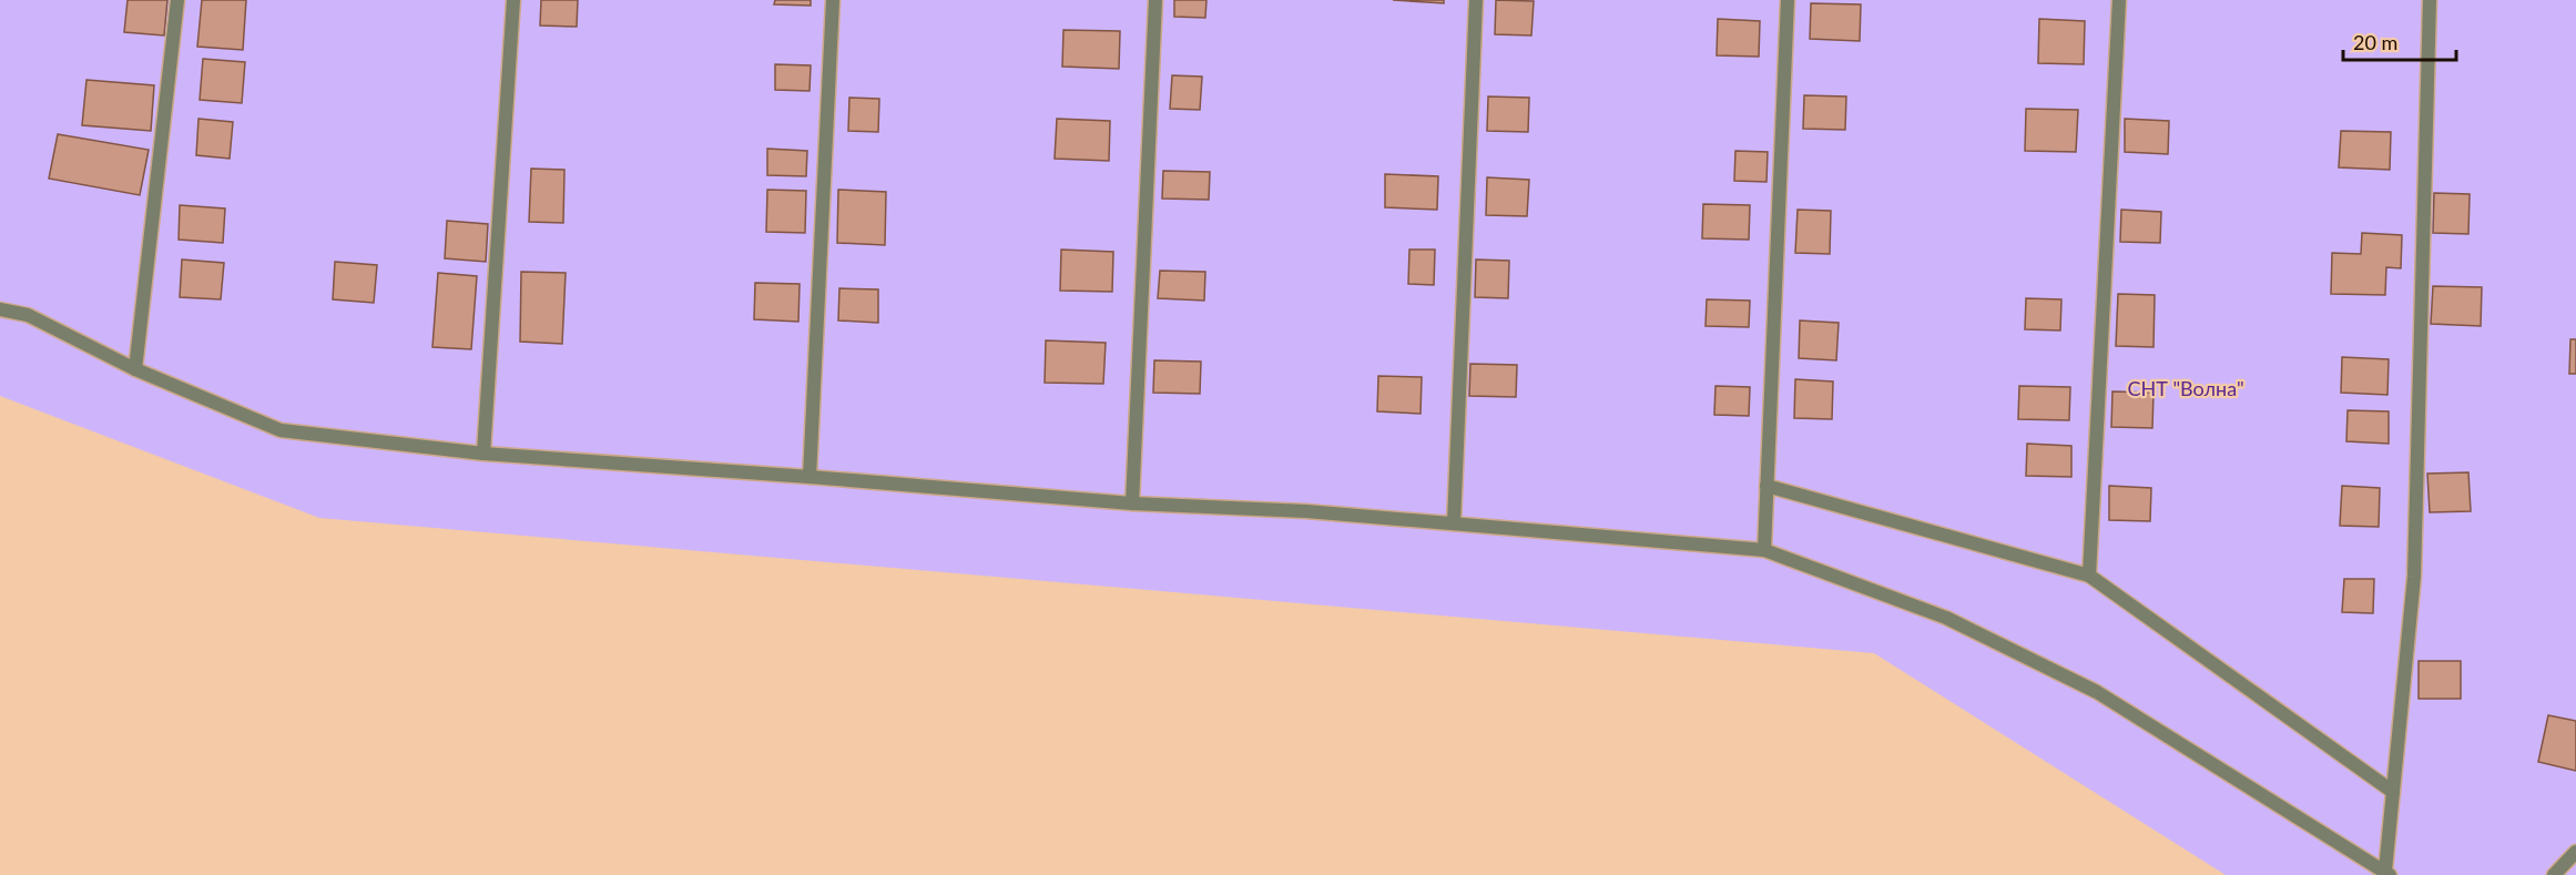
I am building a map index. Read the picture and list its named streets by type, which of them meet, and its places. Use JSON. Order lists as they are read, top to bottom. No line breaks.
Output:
{"parks":["СНТ \"Волна\""],"scale_bar":"20 m"}
